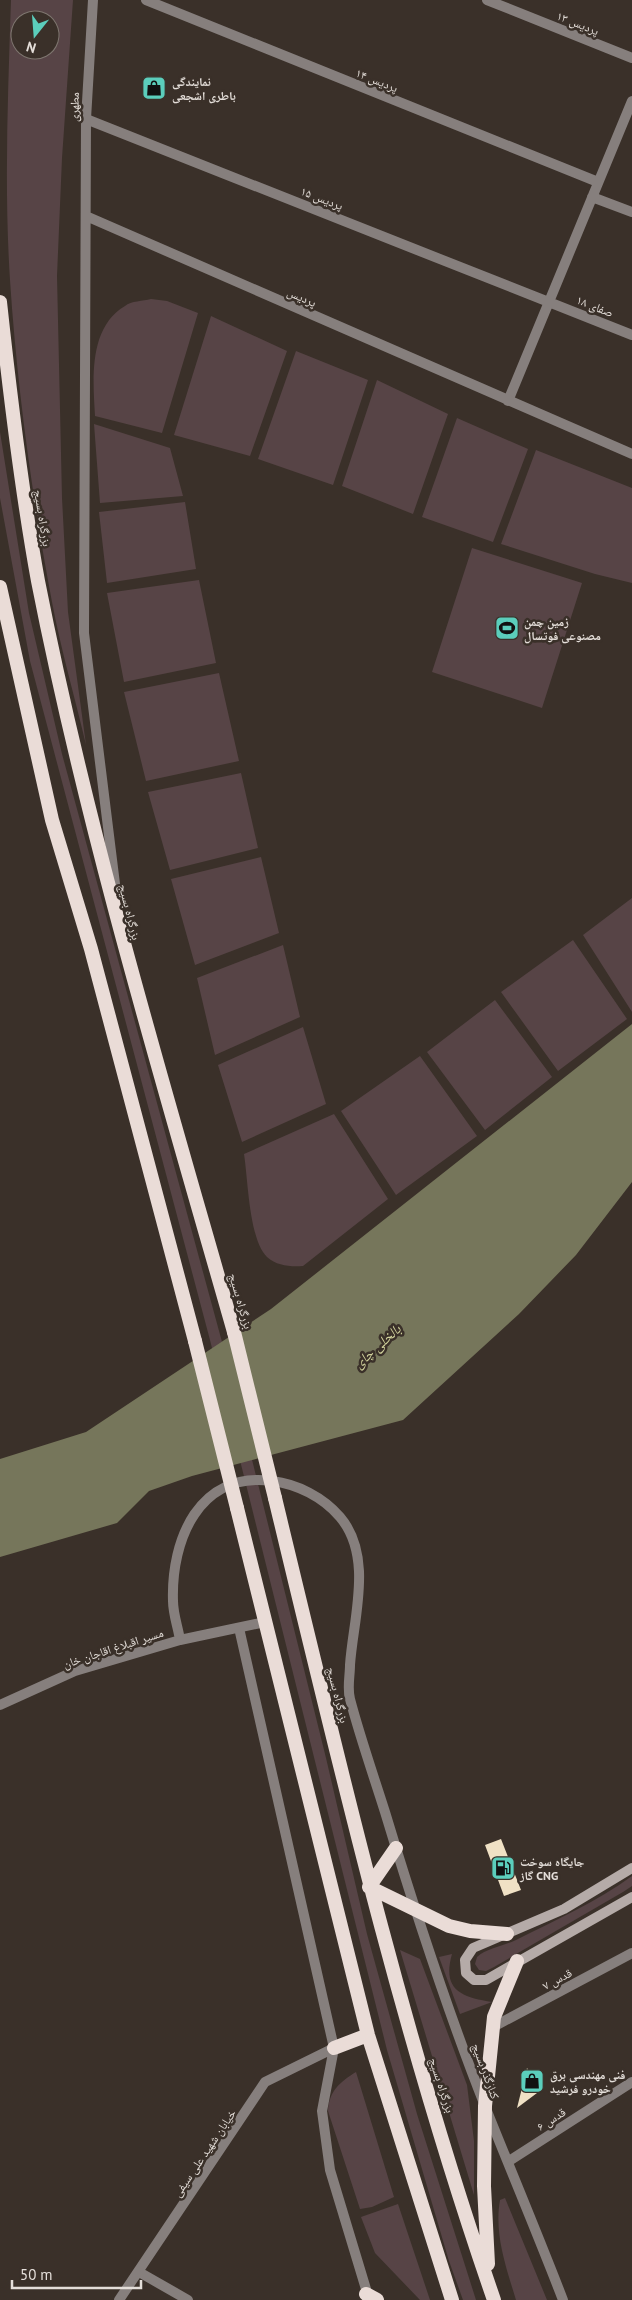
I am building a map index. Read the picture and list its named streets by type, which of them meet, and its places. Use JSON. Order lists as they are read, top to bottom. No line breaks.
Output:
{"streets":{"highway":["بزرگراه بسیج"],"street":["پردیس ۱۳","پردیس ۱۴","مطهری","پردیس ۱۵","پردیس","صفای ۱۸","مسیر اقبلاغ اقاجان خان","قدس ۷","کنارگذر بسیج","قدس ۶","خیابان شهید علی سیفی"]},"crossings":[["مطهری","پردیس ۱۵"],["مطهری","پردیس"],["مطهری","بزرگراه بسیج"],["پردیس ۱۵","صفای ۱۸"],["مسیر اقبلاغ اقاجان خان","کنارگذر بسیج"],["کنارگذر بسیج","قدس ۶"]],"water":["بالخلی چای"],"places":{"shop":["نمایندگی باطری اشجعی","فنی مهندسی برق خودرو فرشید"],"sports":["زمین چمن مصنوعی فوتسال"],"fuel station":["جایگاه سوخت گاز CNG"]},"scale_bar":"50 m","north":"bottom"}
